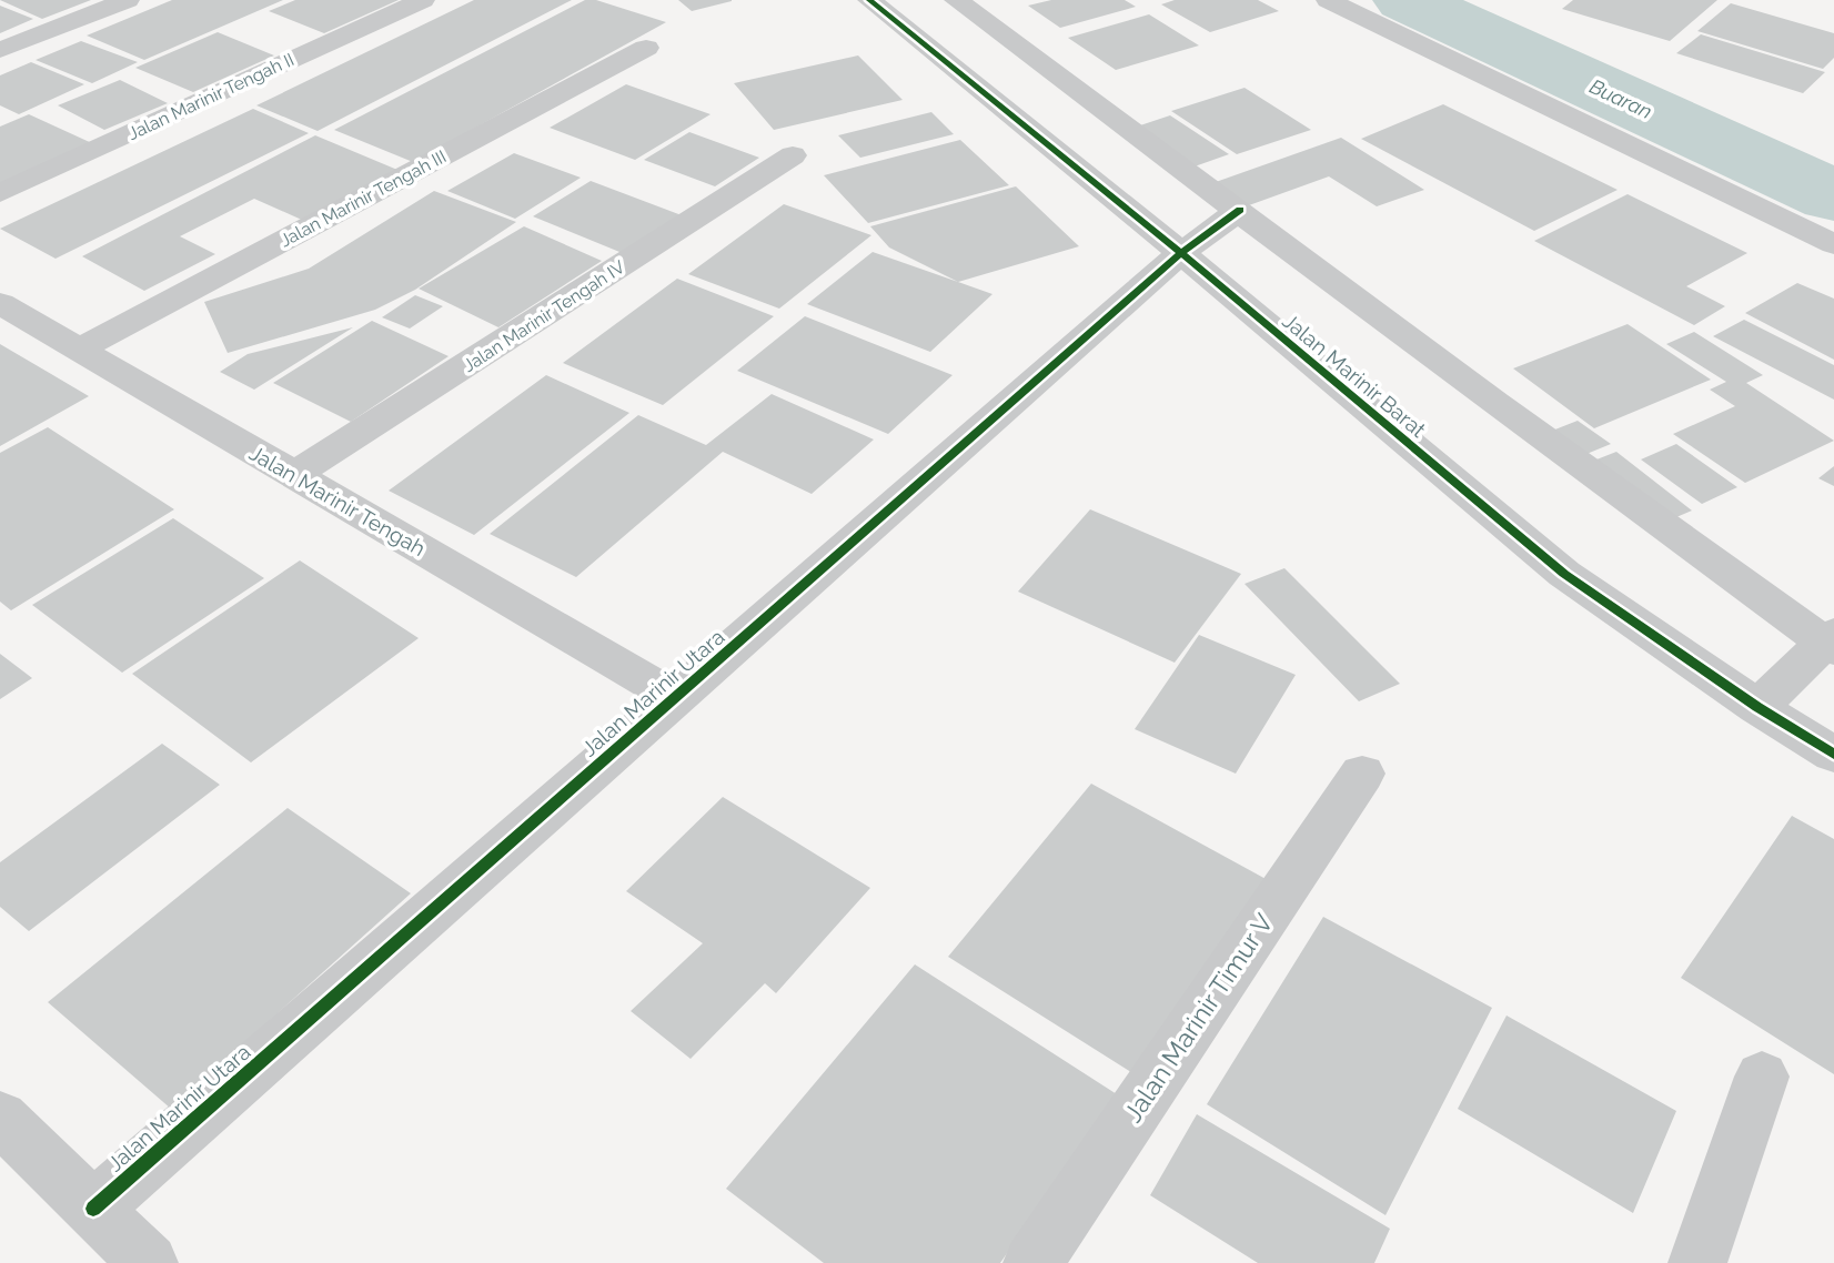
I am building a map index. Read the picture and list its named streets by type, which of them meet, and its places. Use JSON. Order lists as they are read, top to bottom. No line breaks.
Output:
{"streets":{"street":["Jalan Marinir Tengah II","Jalan Marinir Tengah III","Jalan Marinir Tengah IV","Jalan Marinir Barat","Jalan Marinir Tengah","Jalan Marinir Utara","Jalan Marinir Timur V"]},"crossings":[["Jalan Marinir Tengah III","Jalan Marinir Tengah"],["Jalan Marinir Tengah IV","Jalan Marinir Tengah"],["Jalan Marinir Barat","Jalan Marinir Utara"],["Jalan Marinir Tengah","Jalan Marinir Utara"]],"water":["Buaran"]}
